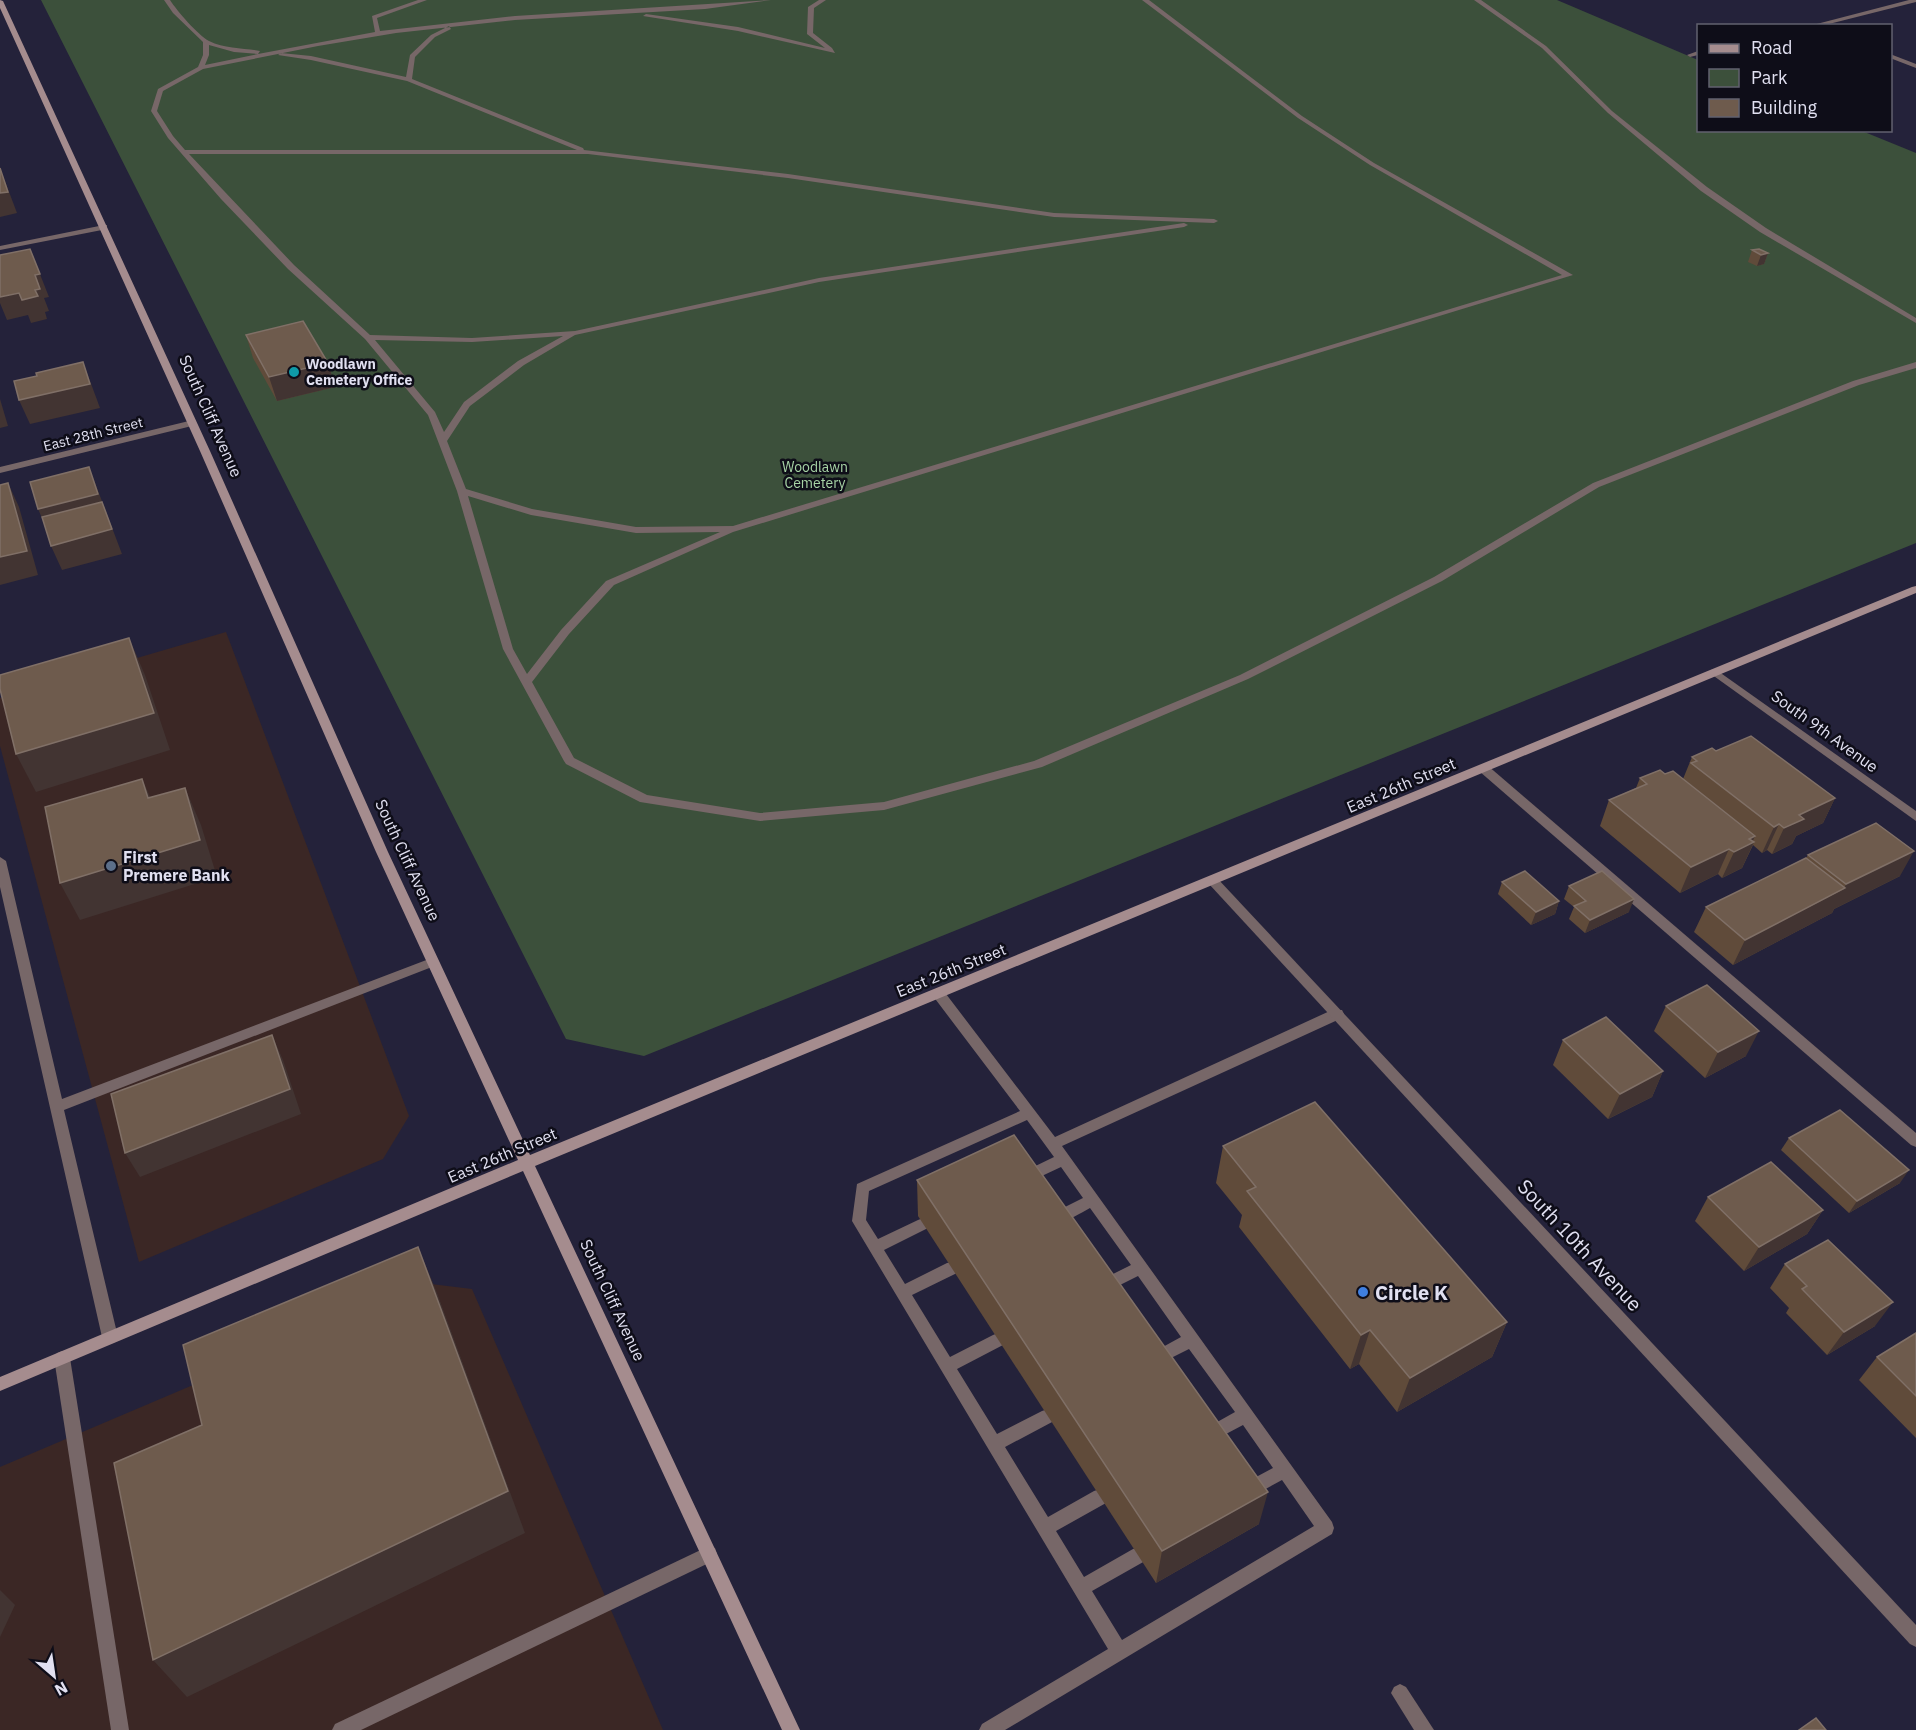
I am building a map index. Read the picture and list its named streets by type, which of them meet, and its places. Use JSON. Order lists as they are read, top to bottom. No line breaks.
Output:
{"streets":{"main road":["South Cliff Avenue","East 26th Street"],"street":["East 28th Street","South 9th Avenue","South 10th Avenue"]},"crossings":[["South Cliff Avenue","East 28th Street"],["South Cliff Avenue","East 26th Street"],["South 9th Avenue","East 26th Street"],["East 26th Street","South 10th Avenue"]],"parks":["Woodlawn Cemetery"],"places":["Woodlawn Cemetery Office","First Premere Bank","Circle K"],"legend":["Road","Park","Building"],"north":"bottom right"}
